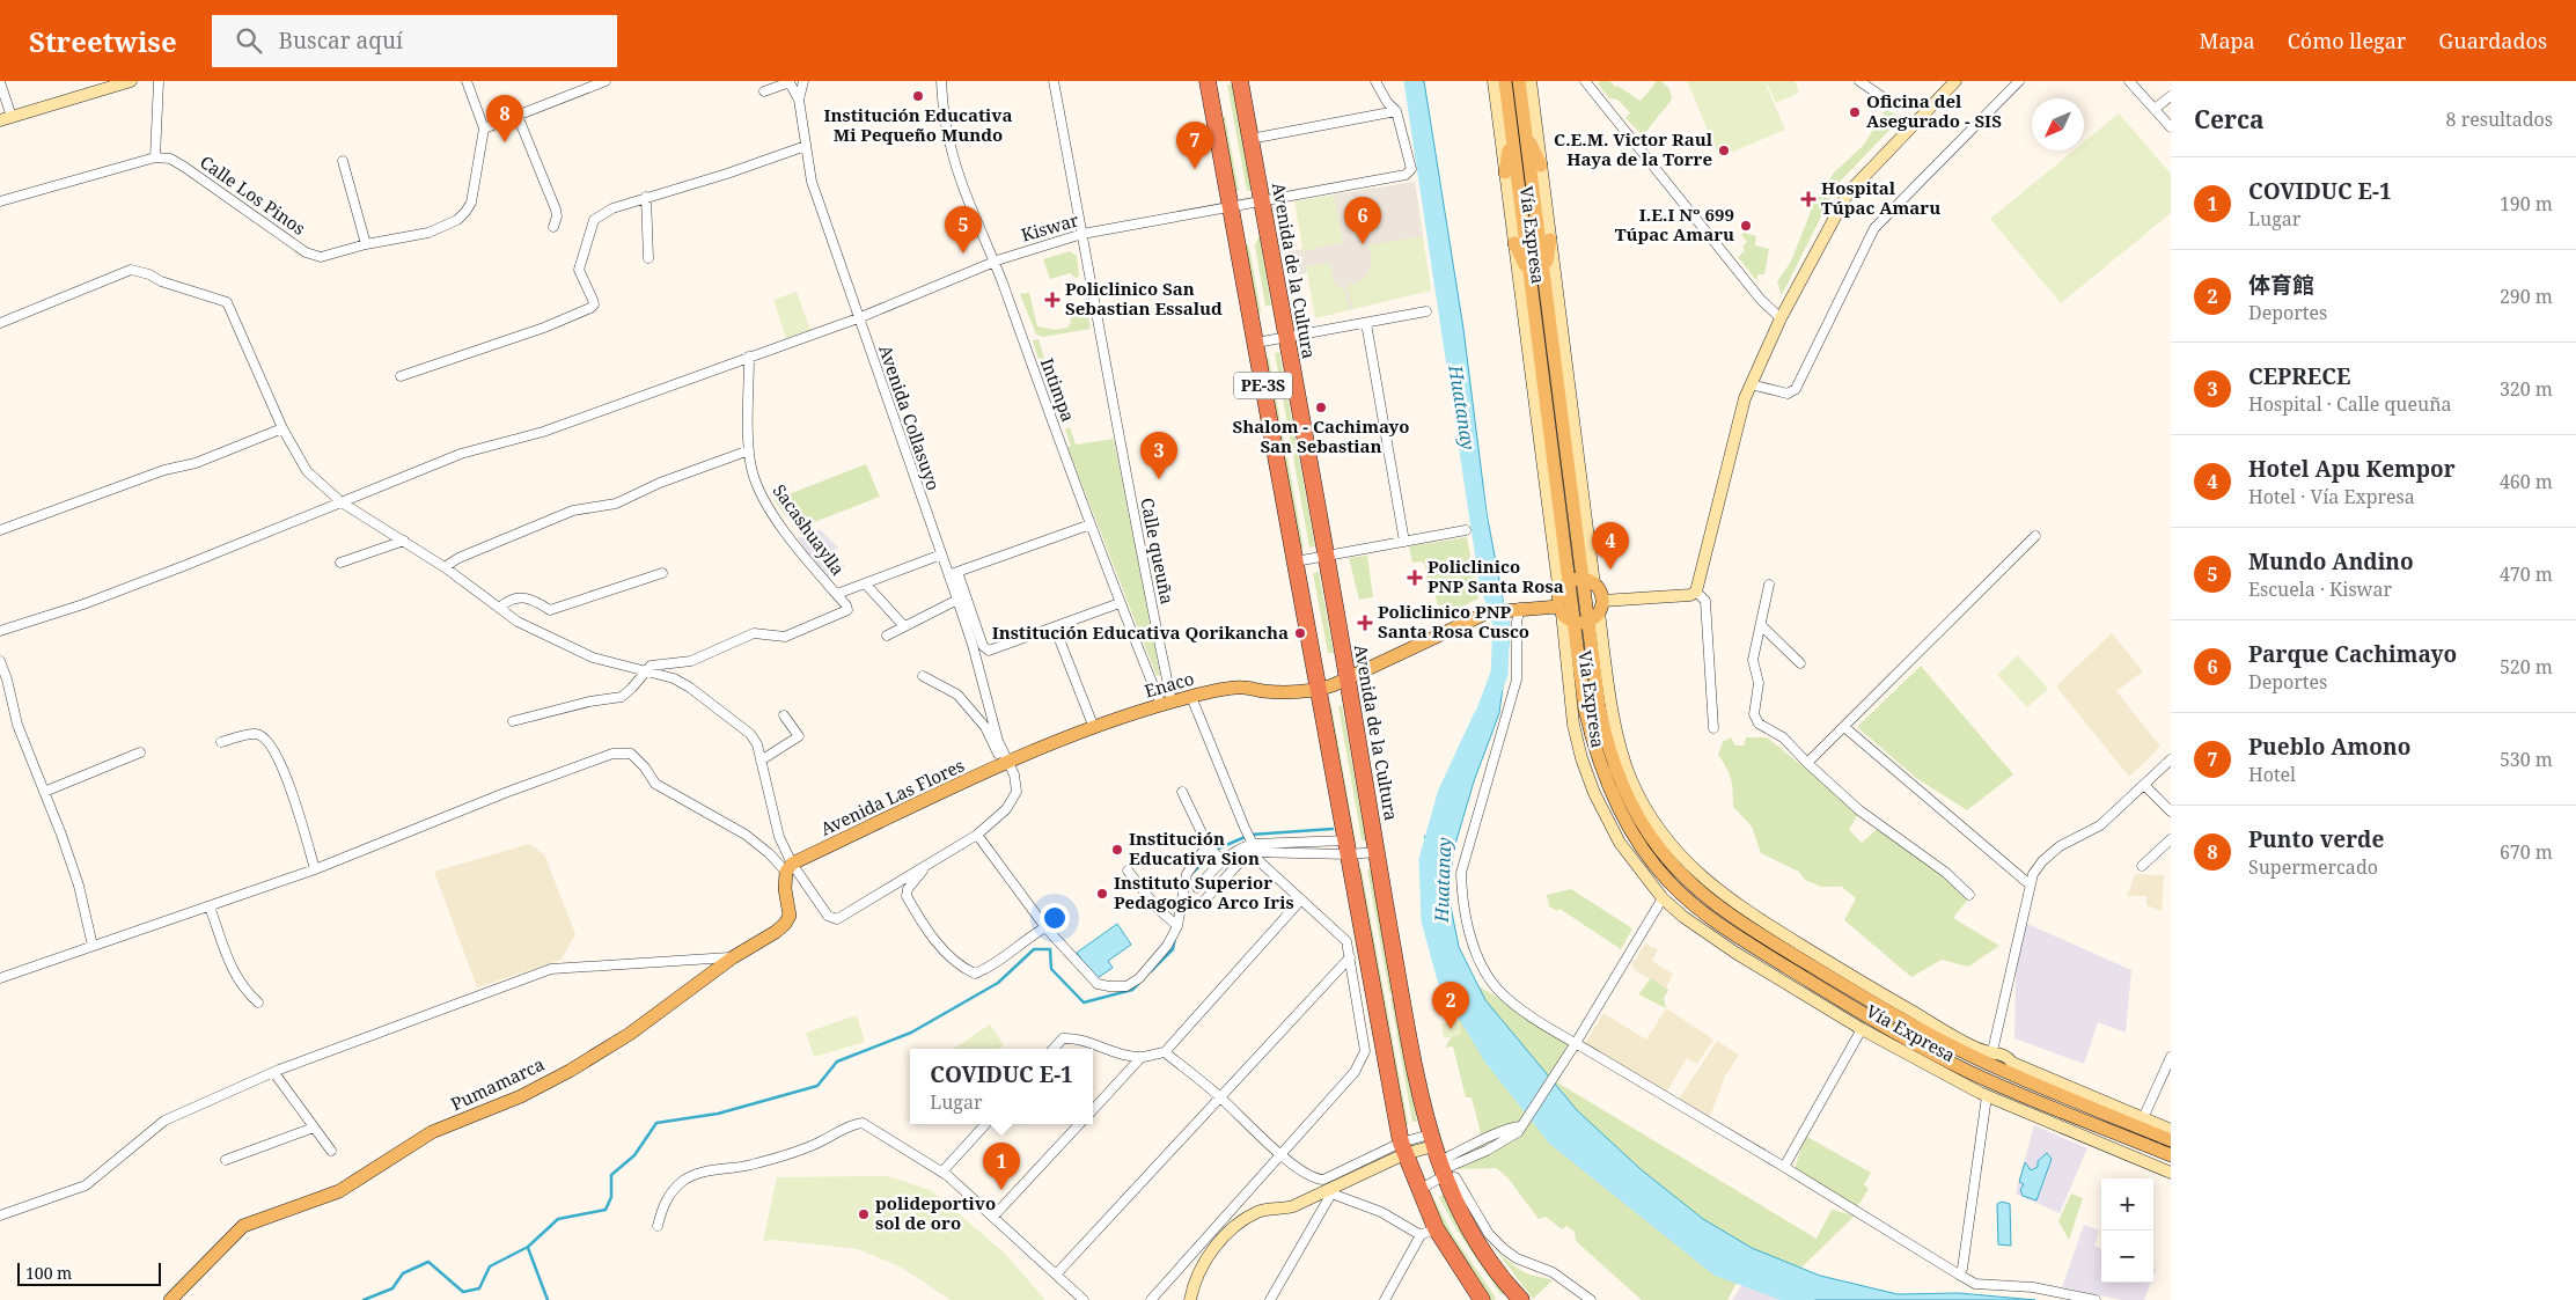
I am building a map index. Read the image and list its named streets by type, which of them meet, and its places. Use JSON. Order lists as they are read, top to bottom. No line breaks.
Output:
{"streets":{"highway":["Avenida de la Cultura","PE-3S"],"main road":["Vía Expresa","Enaco","Avenida Las Flores","Pumamarca"],"street":["Calle Los Pinos","Kiswar","Intimpa","Avenida Collasuyo","Sacashuaylla","Calle queuña"]},"crossings":[["Kiswar","Avenida de la Cultura"],["Kiswar","PE-3S"],["Kiswar","Intimpa"],["Kiswar","Avenida Collasuyo"],["Kiswar","Sacashuaylla"],["Kiswar","Calle queuña"],["Avenida de la Cultura","Enaco"],["PE-3S","Enaco"],["Intimpa","Calle queuña"],["Intimpa","Enaco"],["Avenida Collasuyo","Enaco"],["Avenida Collasuyo","Avenida Las Flores"],["Calle queuña","Enaco"],["Enaco","Avenida Las Flores"],["Avenida Las Flores","Pumamarca"]],"water":["Huatanay"],"places":{"other":["Institución Educativa Mi Pequeño Mundo","Oficina del Asegurado - SIS","C.E.M. Victor Raul Haya de la Torre","I.E.I Nº 699 Túpac Amaru","Shalom - Cachimayo San Sebastian","Institución Educativa Qorikancha","Institución Educativa Sion","Instituto Superior Pedagogico Arco Iris","polideportivo sol de oro"],"health":["Hospital Túpac Amaru","Policlinico San Sebastian Essalud","Policlinico PNP Santa Rosa","Policlinico PNP Santa Rosa Cusco"]},"scale_bar":"100 m","north":"bottom left","page":{"header":"Streetwise","search":"Buscar aquí","nav":["Mapa","Cómo llegar","Guardados"],"heading":["Cerca","8 resultados"],"pins":["8","7","6","5","3","4","2","1"],"list":[{"mark":"1","name":"COVIDUC E-1","note":"Lugar","value":"190 m"},{"mark":"2","name":"体育館","note":"Deportes","value":"290 m"},{"mark":"3","name":"CEPRECE","note":"Hospital · Calle queuña","value":"320 m"},{"mark":"4","name":"Hotel Apu Kempor","note":"Hotel · Vía Expresa","value":"460 m"},{"mark":"5","name":"Mundo Andino","note":"Escuela · Kiswar","value":"470 m"},{"mark":"6","name":"Parque Cachimayo","note":"Deportes","value":"520 m"},{"mark":"7","name":"Pueblo Amono","note":"Hotel","value":"530 m"},{"mark":"8","name":"Punto verde","note":"Supermercado","value":"670 m"}],"popup":["COVIDUC E-1","Lugar"],"map_buttons":["+","−"],"scale":"100 m"}}
